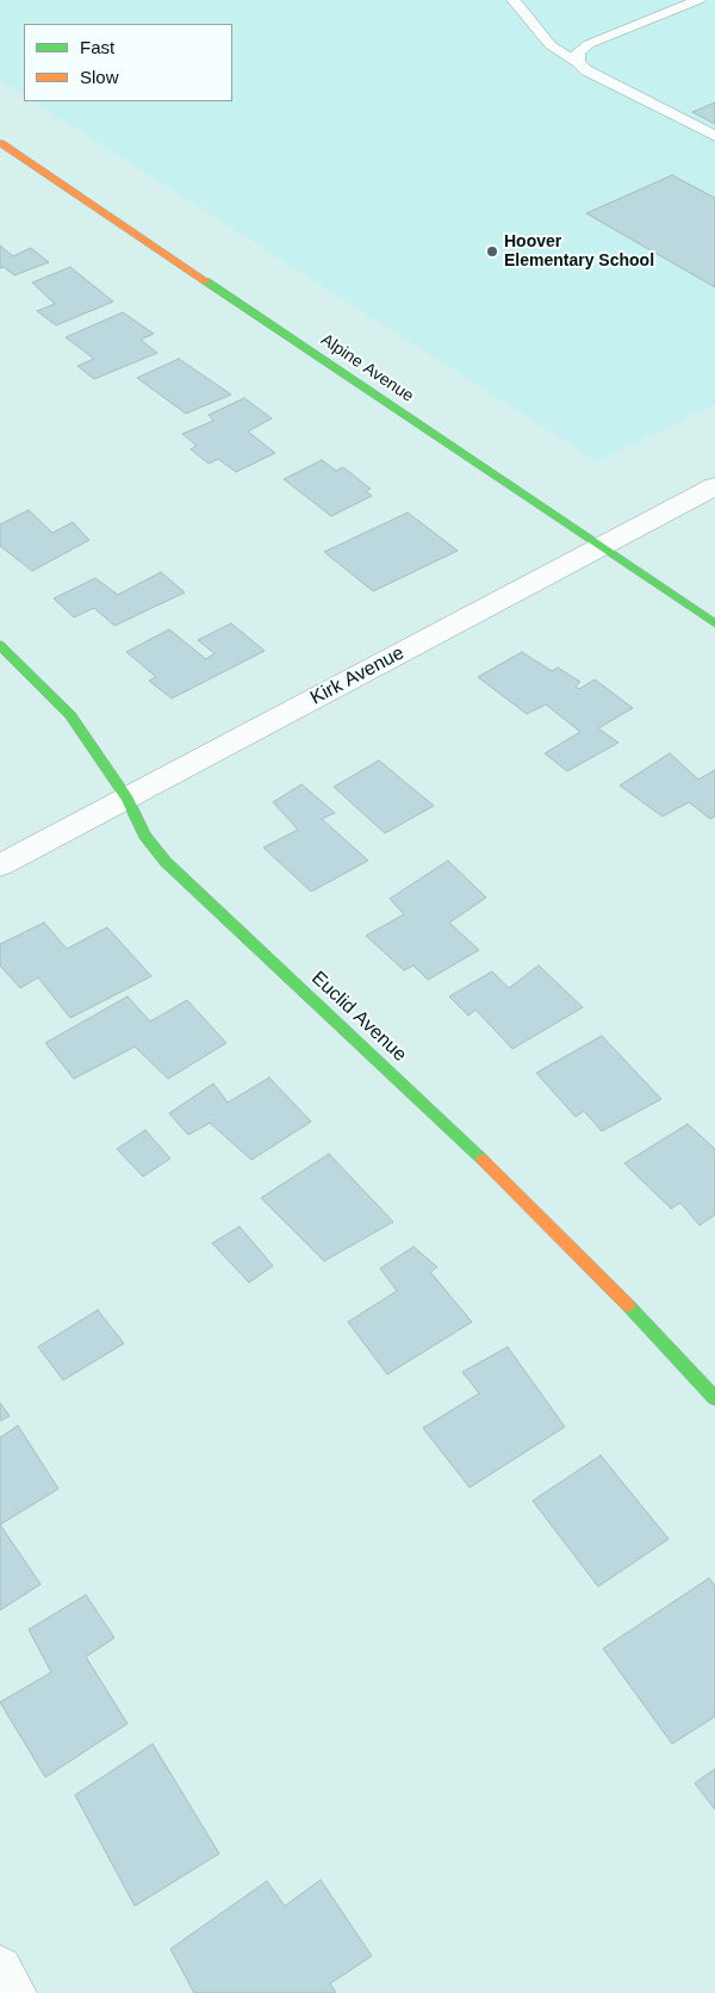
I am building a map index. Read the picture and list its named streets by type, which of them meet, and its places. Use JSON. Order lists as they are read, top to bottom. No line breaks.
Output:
{"streets":{"street":["Alpine Avenue","Kirk Avenue","Euclid Avenue"]},"crossings":[["Alpine Avenue","Kirk Avenue"],["Kirk Avenue","Euclid Avenue"]],"places":["Hoover Elementary School"],"legend":["Fast","Slow"]}
